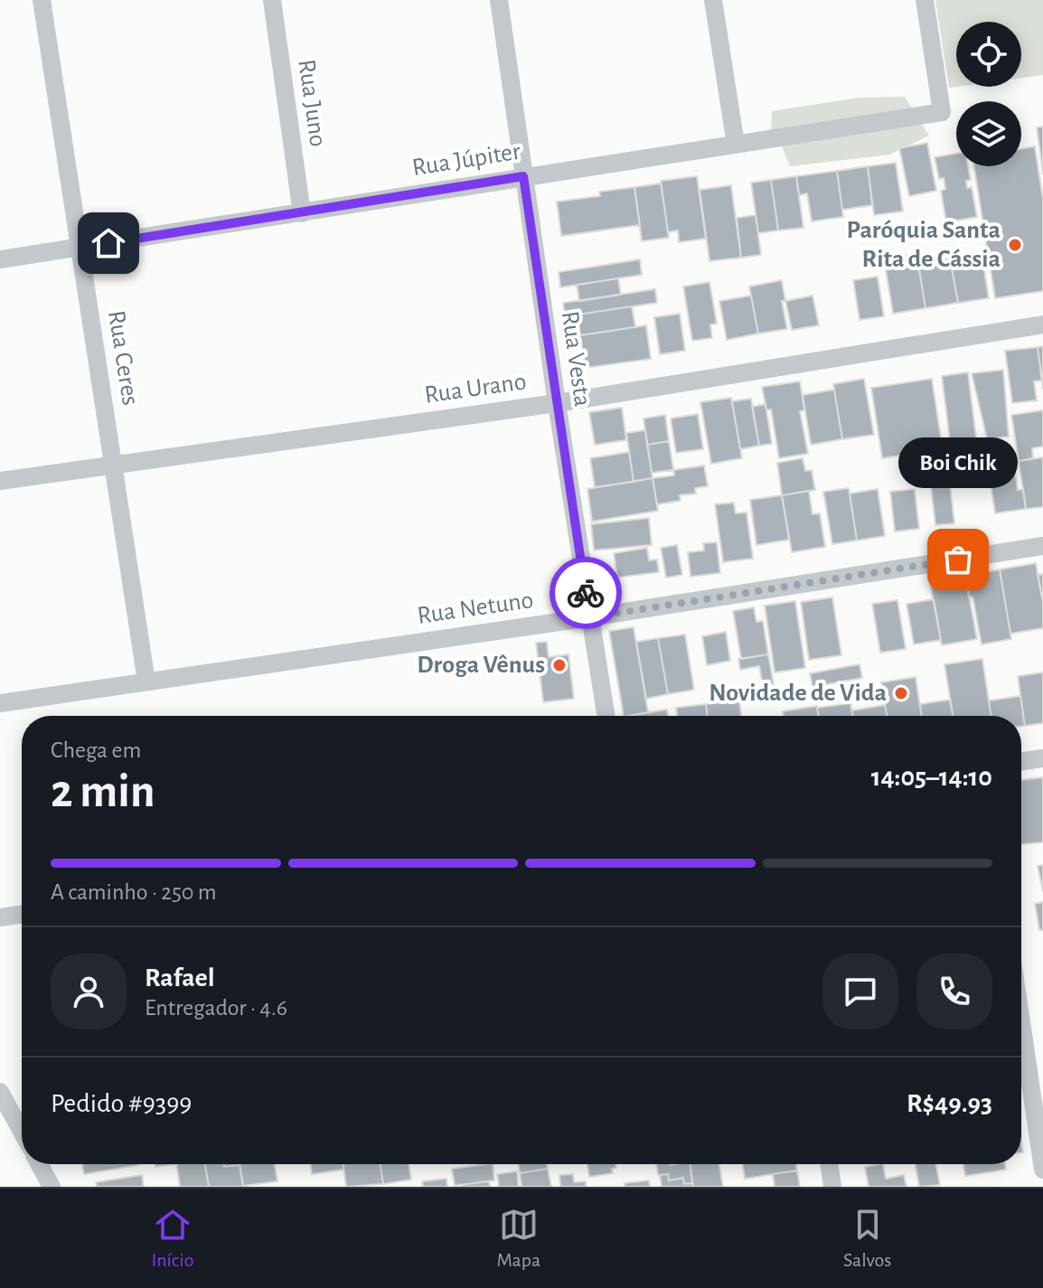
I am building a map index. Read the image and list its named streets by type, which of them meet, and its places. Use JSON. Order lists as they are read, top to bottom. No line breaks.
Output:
{"streets":{"street":["Rua Juno","Rua Júpiter","Rua Ceres","Rua Vesta","Rua Urano","Rua Netuno"]},"crossings":[["Rua Juno","Rua Júpiter"],["Rua Júpiter","Rua Ceres"],["Rua Júpiter","Rua Vesta"],["Rua Ceres","Rua Urano"],["Rua Ceres","Rua Netuno"],["Rua Vesta","Rua Urano"],["Rua Vesta","Rua Netuno"]],"places":["Paróquia Santa Rita de Cássia","Boi Chik","Droga Vênus","Novidade de Vida"],"page":{"bubble":"Boi Chik","heading":["2 min","Chega em","14:05–14:10"],"panel":["Rafael","Entregador · 4.6","Pedido #9399","R$49.93"],"bar":"A caminho · 250 m","tabs":["Início","Mapa","Salvos"]}}
